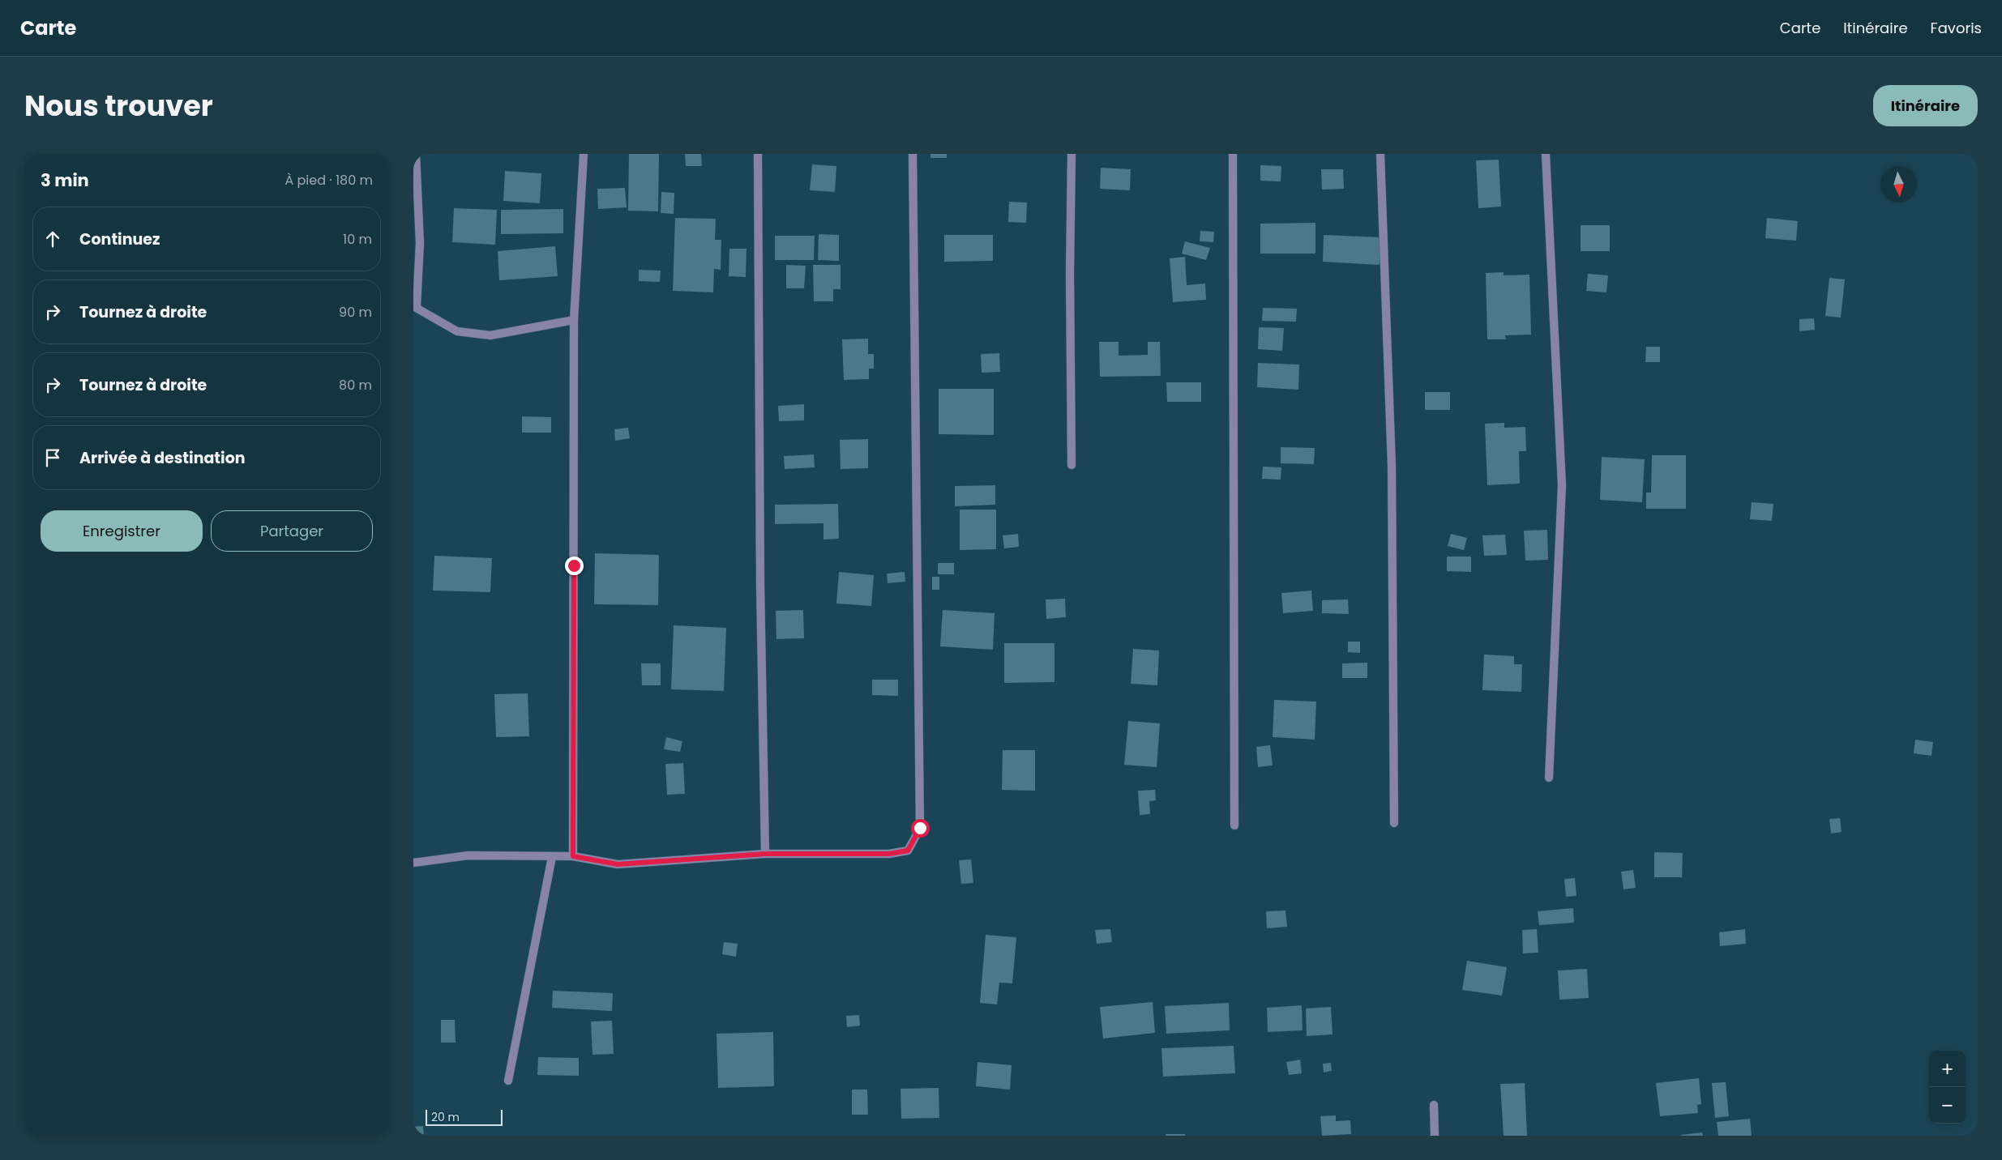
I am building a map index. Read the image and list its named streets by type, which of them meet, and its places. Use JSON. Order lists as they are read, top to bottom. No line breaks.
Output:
{"scale_bar":"20 m","north":"bottom","page":{"header":"Carte","nav":["Carte","Itinéraire","Favoris"],"title":"Nous trouver","buttons":["Itinéraire",["Enregistrer","Partager"]],"heading":["3 min","À pied · 180 m"],"list":[["Continuez","10 m"],["Tournez à droite","90 m"],["Tournez à droite","80 m"],"Arrivée à destination"],"map_buttons":["+","−"],"scale":"20 m"}}
